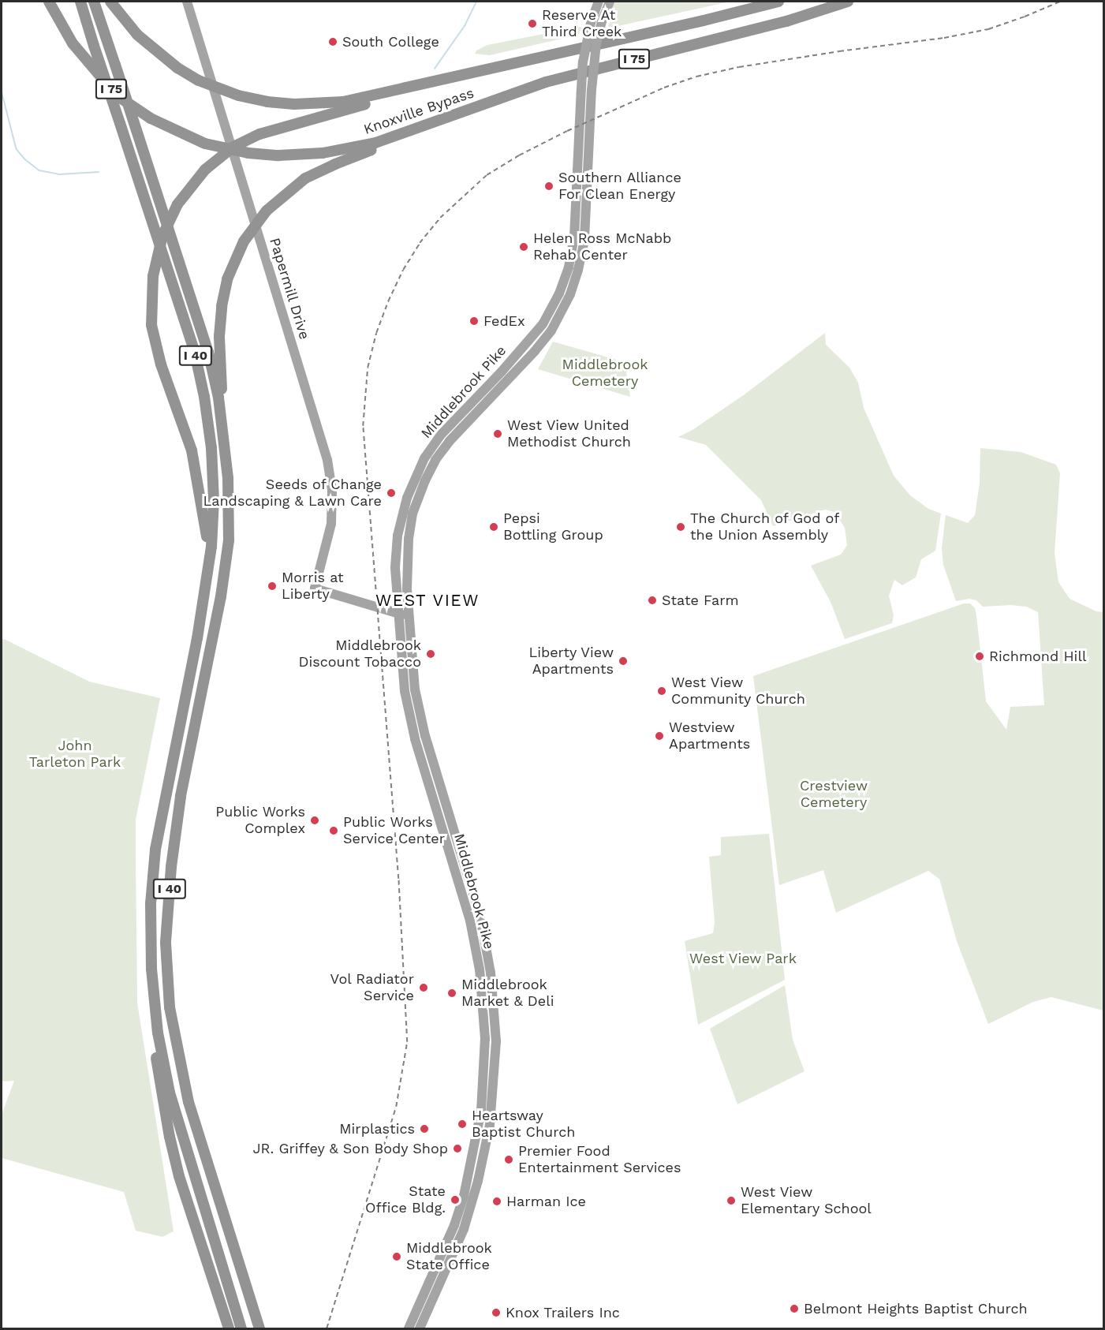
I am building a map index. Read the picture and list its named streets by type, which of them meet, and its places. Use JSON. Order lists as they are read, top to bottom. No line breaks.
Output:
{"streets":{"highway":["I 75","Knoxville Bypass","I 40"],"main road":["Papermill Drive","Middlebrook Pike"]},"crossings":[["Papermill Drive","Middlebrook Pike"]],"districts":["WEST VIEW"],"parks":["Middlebrook Cemetery","John Tarleton Park","Crestview Cemetery","West View Park"],"places":["Reserve At Third Creek","South College","Southern Alliance For Clean Energy","Helen Ross McNabb Rehab Center","FedEx","West View United Methodist Church","Seeds of Change Landscaping & Lawn Care","Pepsi Bottling Group","The Church of God of the Union Assembly","Morris at Liberty","State Farm","Middlebrook Discount Tobacco","Richmond Hill","Liberty View Apartments","West View Community Church","Westview Apartments","Public Works Complex","Public Works Service Center","Vol Radiator Service","Middlebrook Market & Deli","Heartsway Baptist Church","Mirplastics","JR. Griffey & Son Body Shop","Premier Food Entertainment Services","State Office Bldg.","West View Elementary School","Harman Ice","Middlebrook State Office","Belmont Heights Baptist Church","Knox Trailers Inc"]}
